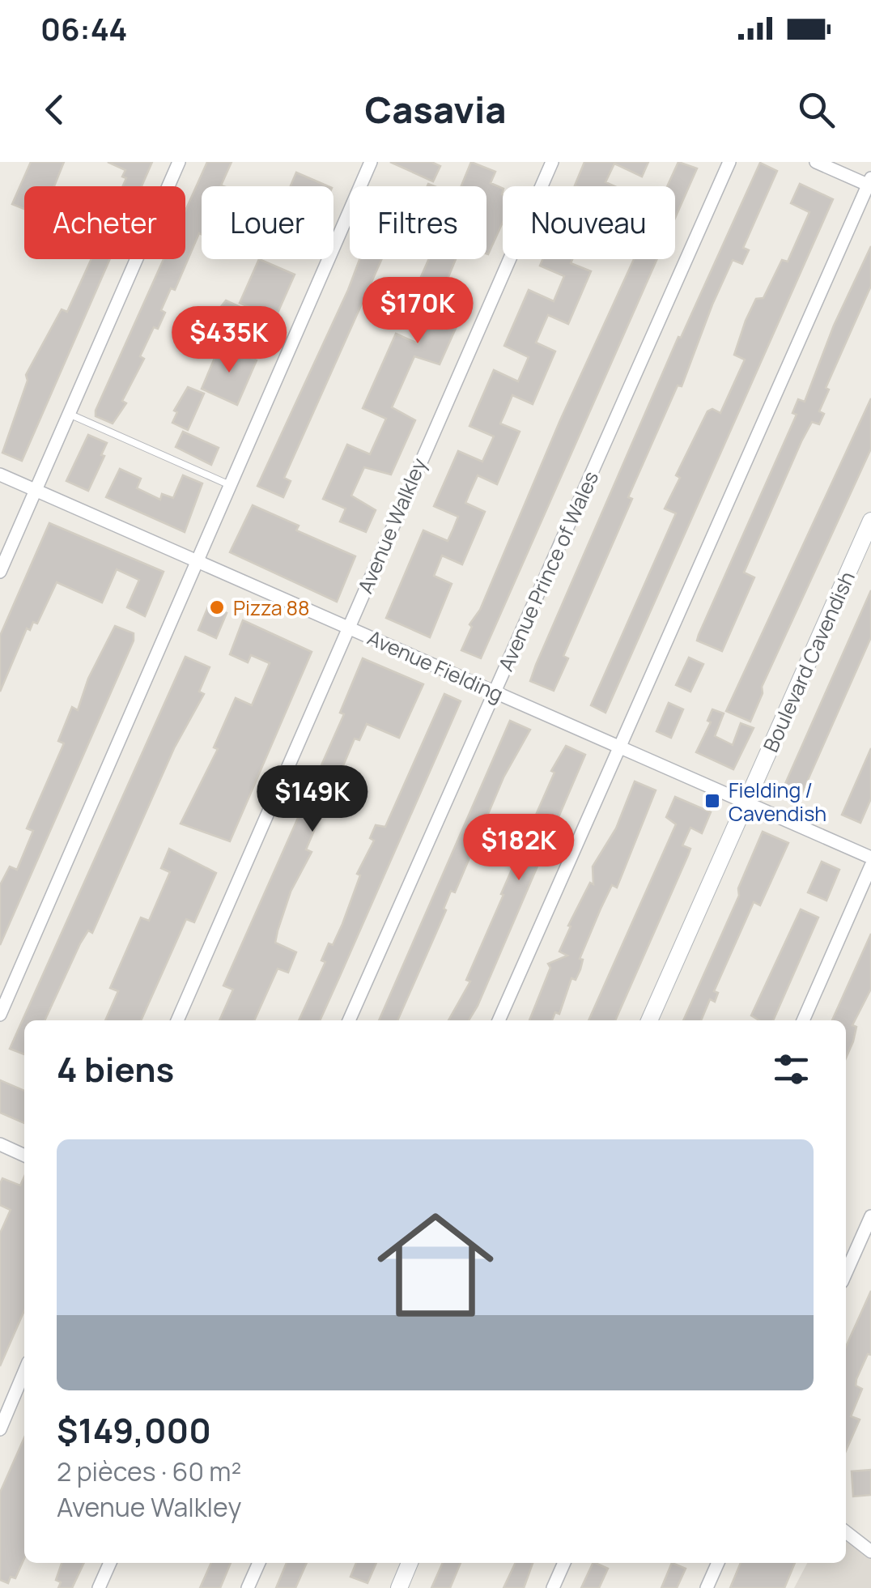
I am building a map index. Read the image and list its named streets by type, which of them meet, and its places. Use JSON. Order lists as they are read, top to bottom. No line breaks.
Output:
{"streets":{"main road":["Boulevard Cavendish"],"street":["Avenue Walkley","Avenue Prince of Wales","Avenue Fielding"]},"crossings":[["Avenue Walkley","Avenue Fielding"],["Avenue Prince of Wales","Avenue Fielding"],["Boulevard Cavendish","Avenue Fielding"]],"places":{"other":["Pizza 88"],"transit":["Fielding / Cavendish"]},"page":{"status":"06:44","header":"Casavia","chip":["Acheter","Louer","Filtres","Nouveau"],"price":["$170K","$435K","$149K","$182K"],"heading":"4 biens","list":[{"name":"$149,000","note":"2 pièces · 60 m² · Avenue Walkley"}]}}
